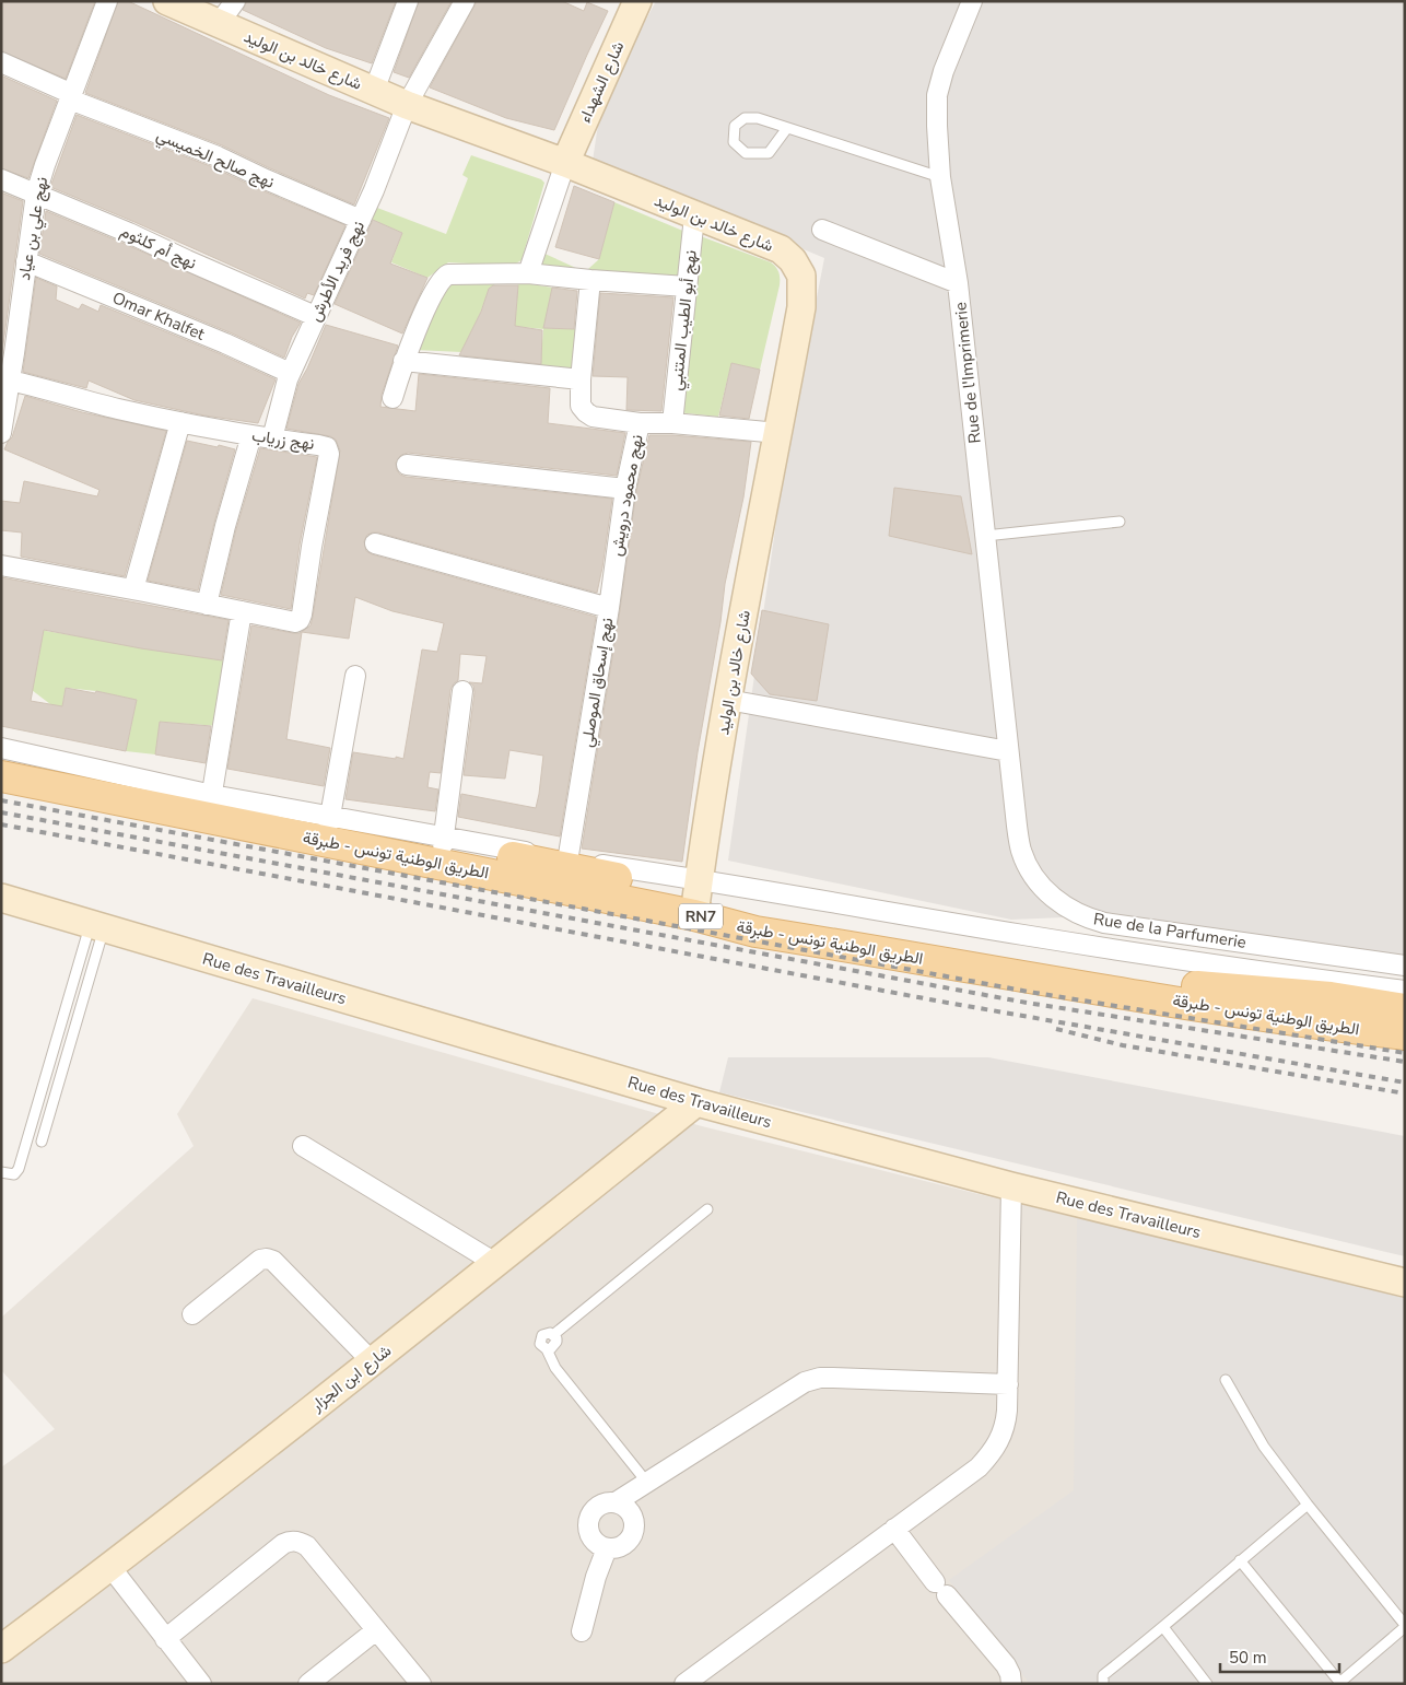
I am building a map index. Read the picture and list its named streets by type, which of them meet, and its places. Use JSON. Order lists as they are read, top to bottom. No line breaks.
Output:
{"streets":{"main road":["الطريق الوطنية تونس - طبرقة","RN7"],"street":["شارع خالد بن الوليد","شارع الشهداء","نهج صالح الخميسي","نهج علي بن عياد","نهج أم كلثوم","نهج فريد الأطرش","Omar Khalfet","نهج أبو الطيب المتنبي","Rue de l'Imprimerie","نهج زرياب","نهج محمود درويش","نهج إسحاق الموصلي","Rue de la Parfumerie","Rue des Travailleurs","شارع ابن الجزار"]},"crossings":[["شارع خالد بن الوليد","شارع الشهداء"],["شارع خالد بن الوليد","نهج فريد الأطرش"],["شارع خالد بن الوليد","نهج أبو الطيب المتنبي"],["شارع خالد بن الوليد","نهج محمود درويش"],["شارع خالد بن الوليد","الطريق الوطنية تونس - طبرقة"],["نهج صالح الخميسي","نهج علي بن عياد"],["نهج صالح الخميسي","نهج فريد الأطرش"],["نهج علي بن عياد","نهج أم كلثوم"],["نهج علي بن عياد","Omar Khalfet"],["نهج علي بن عياد","نهج زرياب"],["نهج أم كلثوم","نهج فريد الأطرش"],["نهج فريد الأطرش","Omar Khalfet"],["نهج فريد الأطرش","نهج زرياب"],["نهج أبو الطيب المتنبي","نهج محمود درويش"],["Rue de l'Imprimerie","Rue de la Parfumerie"],["نهج محمود درويش","نهج إسحاق الموصلي"],["نهج إسحاق الموصلي","الطريق الوطنية تونس - طبرقة"],["Rue des Travailleurs","شارع ابن الجزار"]],"scale_bar":"50 m"}
